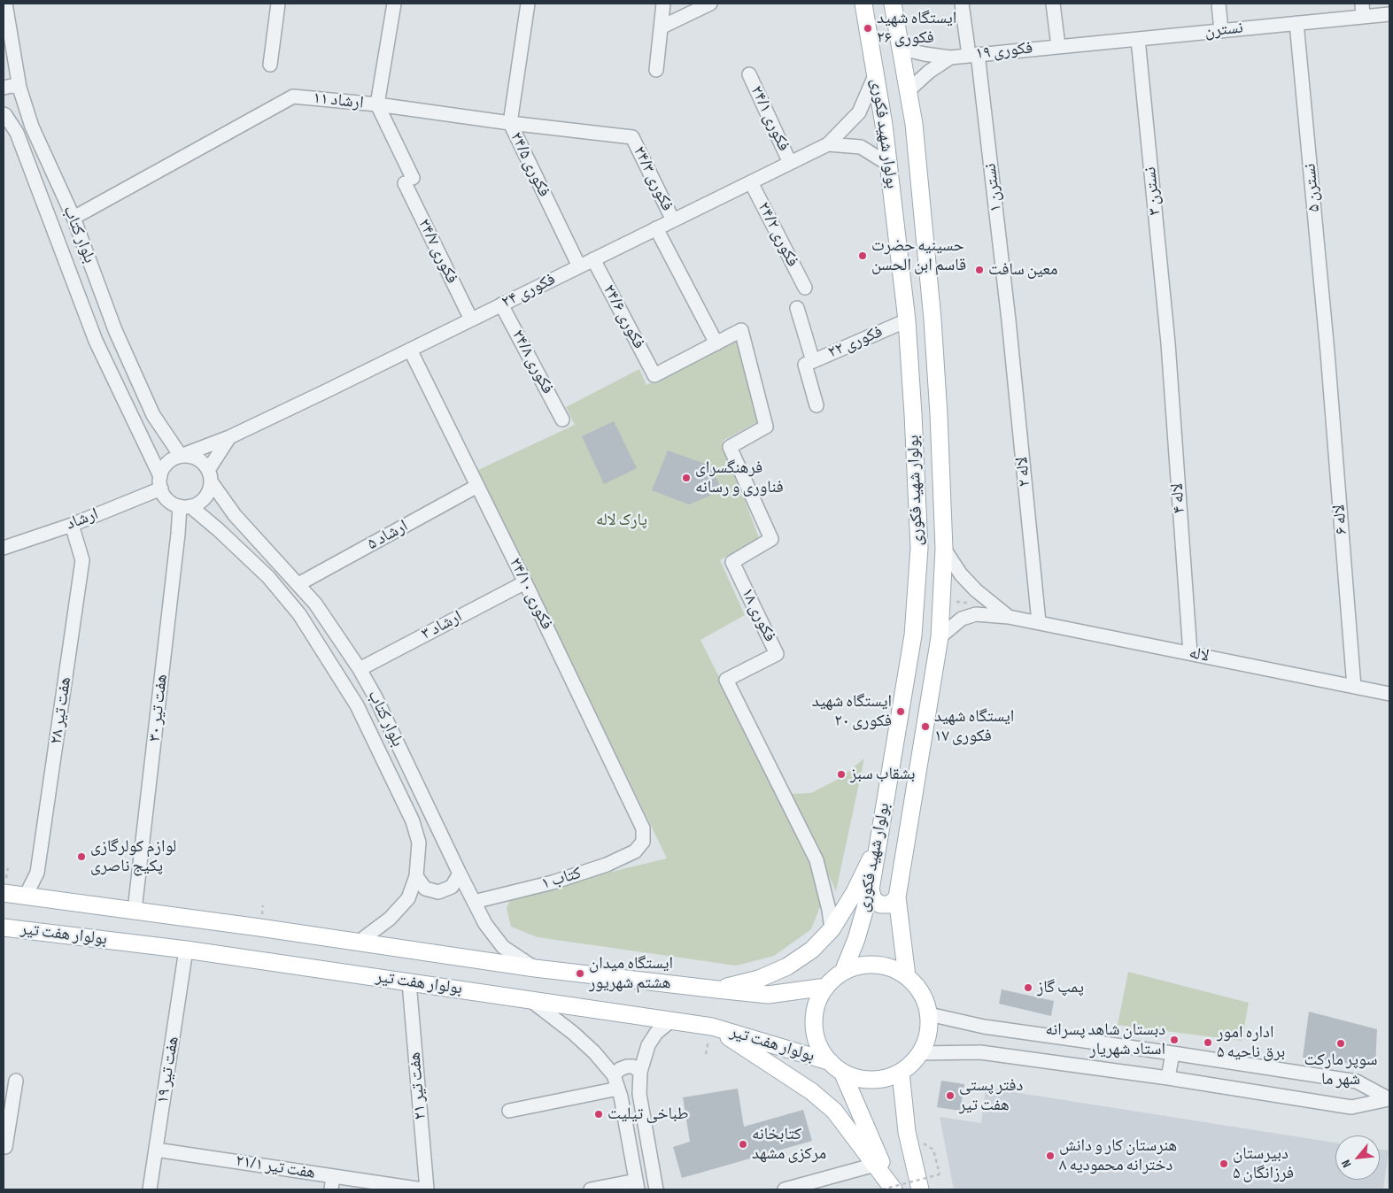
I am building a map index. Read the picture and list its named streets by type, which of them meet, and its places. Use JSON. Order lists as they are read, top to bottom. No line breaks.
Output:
{"streets":{"main road":["بولوار شهید فکوری","بولوار هفت تیر"],"street":["نسترن","فکوری ۱۹","ارشاد ۱۱","فکوری ۲۴/۱","فکوری ۲۴/۵","فکوری ۲۴/۳","نسترن ۱","نسترن ۵","نسترن ۳","بلوار کتاب","فکوری ۲۴/۲","فکوری ۲۴/۷","فکوری ۲۴","فکوری ۲۴/۶","فکوری ۲۲","فکوری ۲۴/۸","لاله ۲","لاله ۴","ارشاد","لاله ۶","ارشاد ۵","فکوری ۲۴/۱۰","فکوری ١٨","ارشاد ۳","لاله","هفت تیر ۳۰","هفت تیر ۲۸","کتاب ۱","هفت تیر ۱۹","هفت تیر ۲۱","هفت تیر ۲۱/۱"]},"crossings":[["نسترن","فکوری ۱۹"],["نسترن","نسترن ۵"],["نسترن","نسترن ۳"],["فکوری ۱۹","نسترن ۱"],["ارشاد ۱۱","فکوری ۲۴/۵"],["ارشاد ۱۱","فکوری ۲۴/۳"],["ارشاد ۱۱","بلوار کتاب"],["ارشاد ۱۱","فکوری ۲۴/۷"],["فکوری ۲۴/۱","فکوری ۲۴"],["بولوار شهید فکوری","فکوری ۲۲"],["بولوار شهید فکوری","لاله"],["بولوار شهید فکوری","بولوار هفت تیر"],["فکوری ۲۴/۵","فکوری ۲۴"],["فکوری ۲۴/۳","فکوری ۲۴"],["نسترن ۱","لاله ۲"],["نسترن ۵","لاله ۶"],["نسترن ۳","لاله ۴"],["بلوار کتاب","فکوری ۲۴"],["بلوار کتاب","ارشاد"],["بلوار کتاب","ارشاد ۵"],["بلوار کتاب","ارشاد ۳"],["بلوار کتاب","هفت تیر ۳۰"],["بلوار کتاب","کتاب ۱"],["بلوار کتاب","بولوار هفت تیر"],["فکوری ۲۴/۲","فکوری ۲۴"],["فکوری ۲۴/۷","فکوری ۲۴"],["فکوری ۲۴","فکوری ۲۴/۶"],["فکوری ۲۴","فکوری ۲۴/۸"],["فکوری ۲۴","ارشاد"],["فکوری ۲۴","فکوری ۲۴/۱۰"],["فکوری ۲۴","هفت تیر ۳۰"],["فکوری ۲۴/۶","فکوری ١٨"],["لاله ۲","لاله"],["لاله ۴","لاله"],["ارشاد","هفت تیر ۳۰"],["ارشاد","هفت تیر ۲۸"],["لاله ۶","لاله"],["ارشاد ۵","فکوری ۲۴/۱۰"],["فکوری ۲۴/۱۰","ارشاد ۳"],["فکوری ۲۴/۱۰","کتاب ۱"],["هفت تیر ۳۰","بولوار هفت تیر"],["هفت تیر ۲۸","بولوار هفت تیر"],["بولوار هفت تیر","هفت تیر ۱۹"],["بولوار هفت تیر","هفت تیر ۲۱"],["هفت تیر ۱۹","هفت تیر ۲۱/۱"]],"parks":["پارک لاله"],"places":["ایستگاه شهید فکوری ۲۶","حسینیه حضرت قاسم ابن الحسن","معین سافت","فرهنگسرای فناوری و رسانه","ایستگاه شهید فکوری ۲۰","ایستگاه شهید فکوری ۱۷","بشقاب سبز","لوازم کولرگازی پکیج ناصری","ایستگاه میدان هشتم شهریور","پمپ گاز","دبستان شاهد پسرانه استاد شهریار","اداره امور برق ناحیه ۵","سوپر مارکت شهر ما","دفتر پستی هفت تیر","طباخی تیلیت","کتابخانه مرکزی مشهد","هنرستان کار و دانش دخترانه محمودیه ۸","دبیرستان فرزانگان ۵"],"north":"bottom left"}
